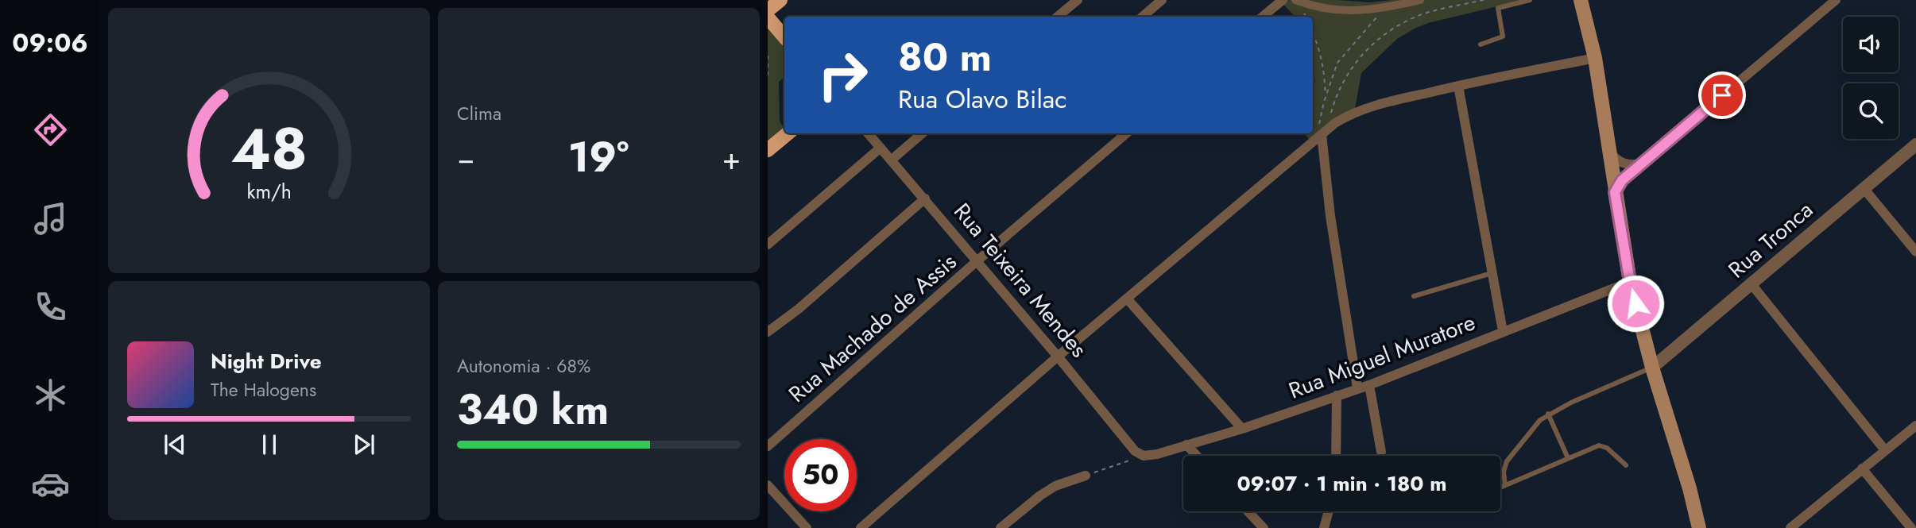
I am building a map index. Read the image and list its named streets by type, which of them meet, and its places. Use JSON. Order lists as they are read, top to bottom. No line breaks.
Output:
{"streets":{"street":["Rua Tronca","Rua Teixeira Mendes","Rua Machado de Assis","Rua Miguel Muratore"]},"crossings":[["Rua Teixeira Mendes","Rua Machado de Assis"],["Rua Teixeira Mendes","Rua Miguel Muratore"]],"page":{"tabs":"09:06","tile":["Clima",["Autonomia · 68%","340 km"]],"turn":["80 m","Rua Olavo Bilac"],"heat":["−","19°","+"],"song":["Night Drive","The Halogens"],"limit":"50","trip":"09:07 · 1 min · 180 m","gauge":["48","km/h"]}}
